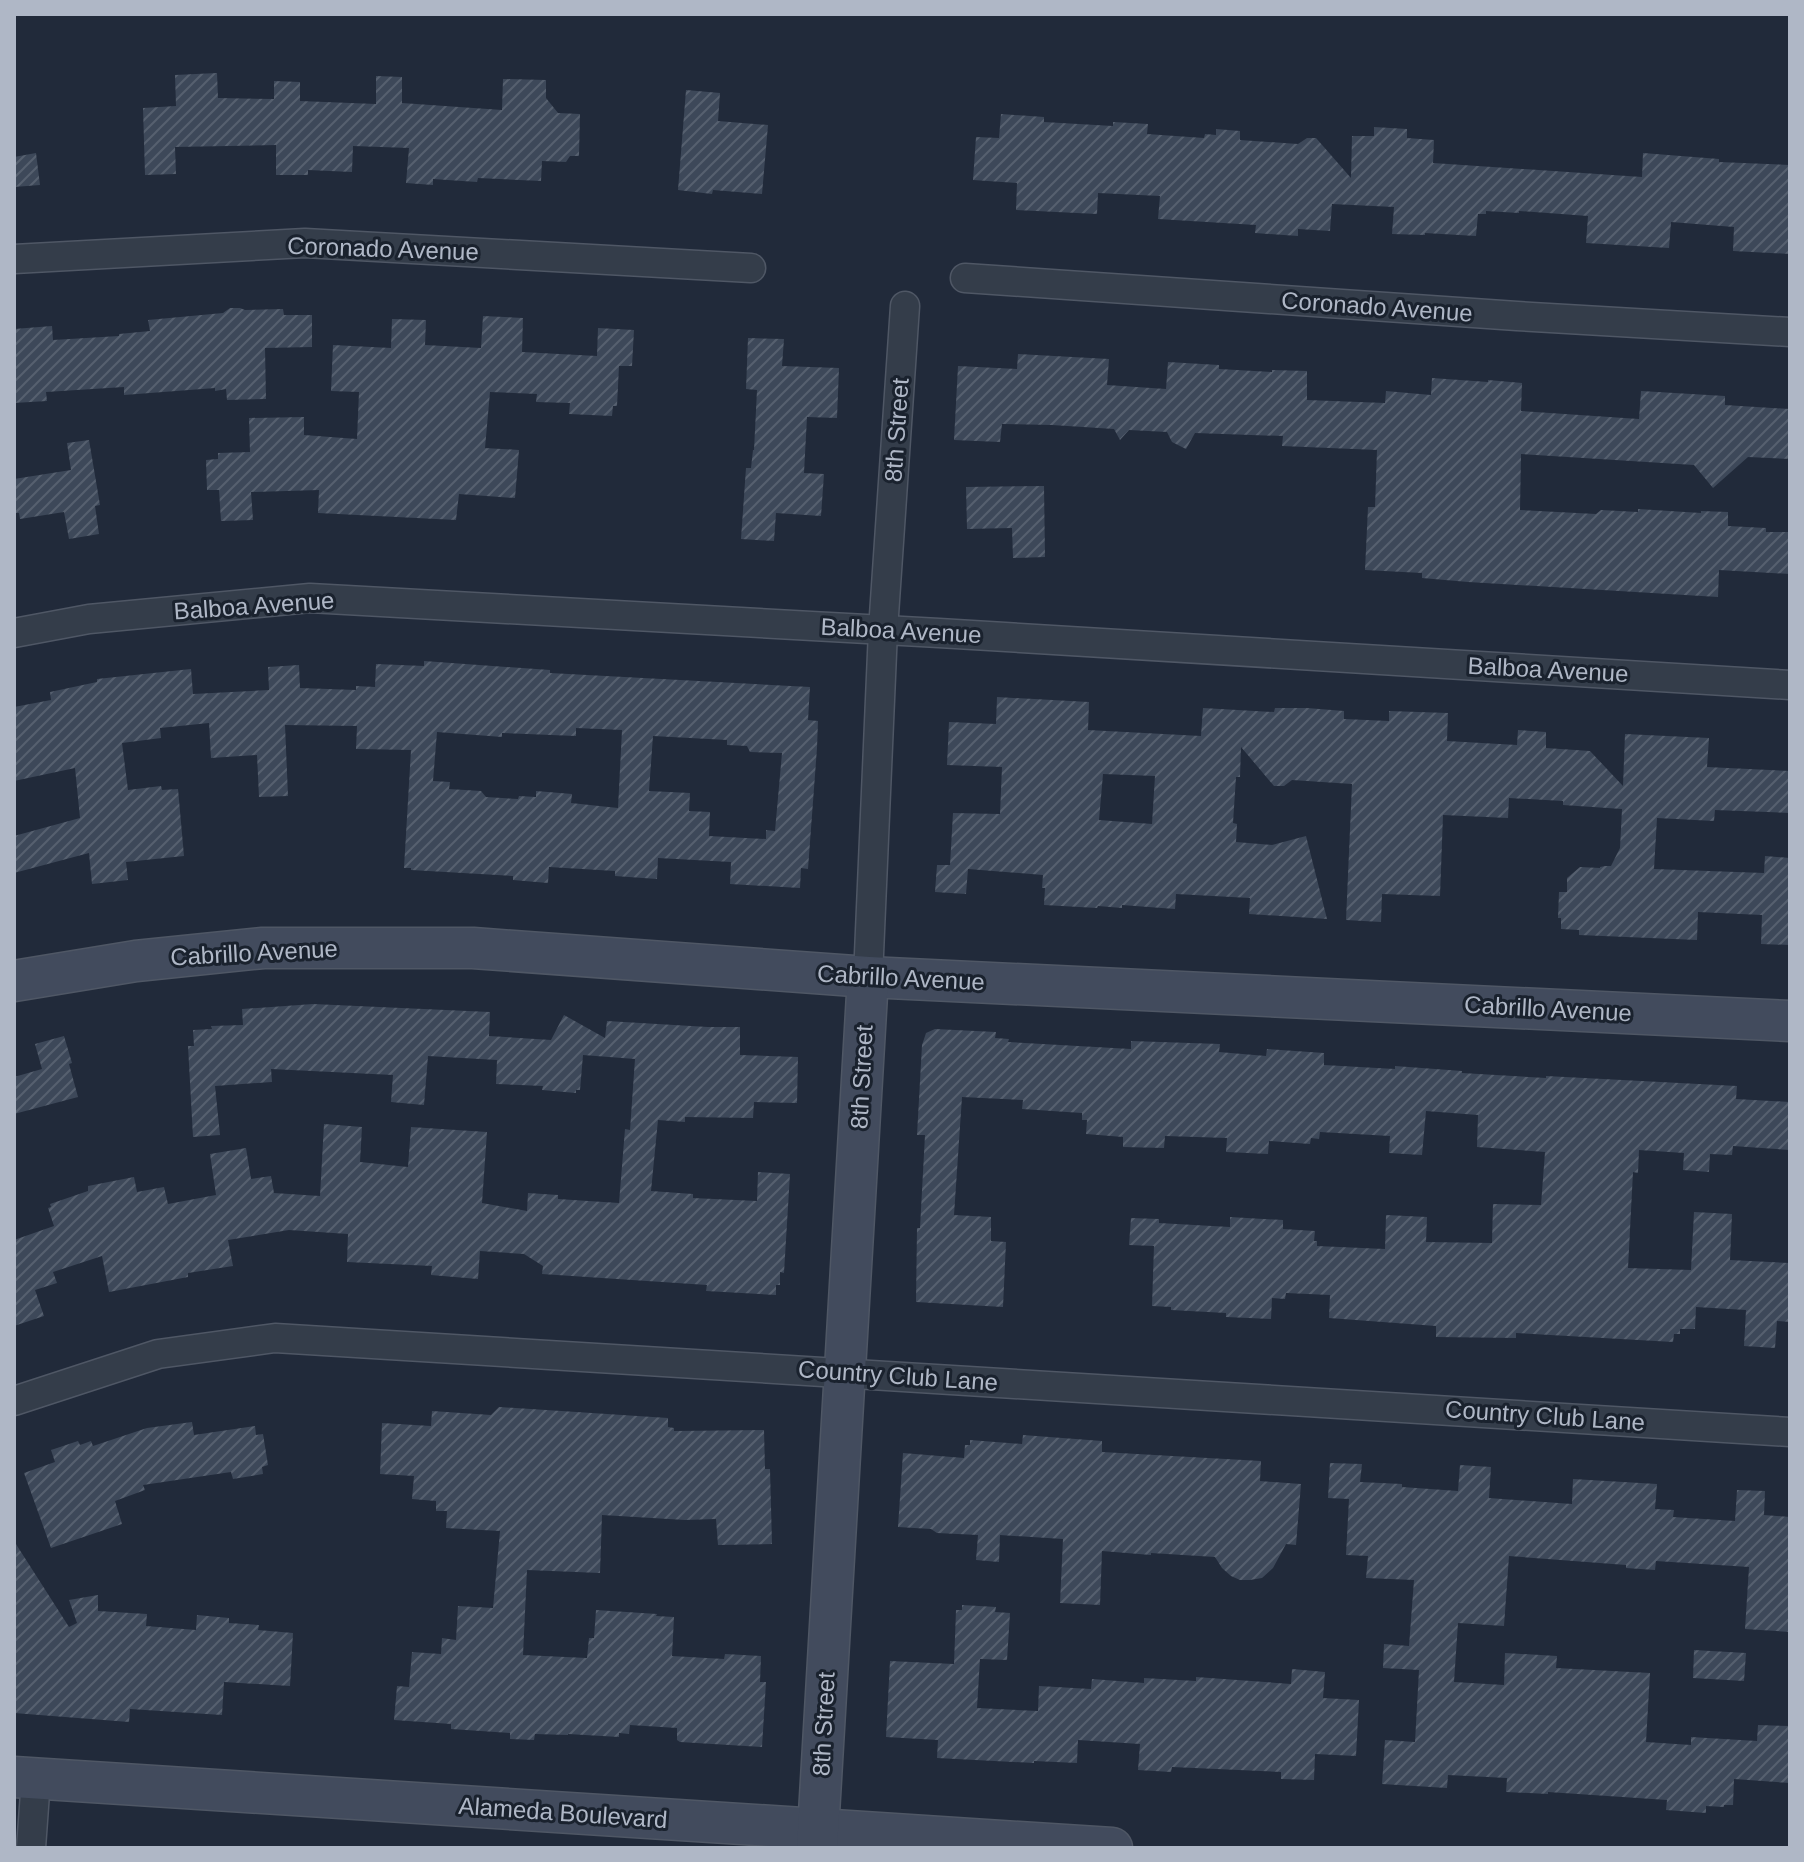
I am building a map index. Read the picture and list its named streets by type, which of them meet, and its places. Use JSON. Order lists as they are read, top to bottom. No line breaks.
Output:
{"streets":{"street":["Coronado Avenue","8th Street","Balboa Avenue","Cabrillo Avenue","Country Club Lane","Alameda Boulevard"]},"crossings":[["8th Street","Balboa Avenue"],["8th Street","Cabrillo Avenue"],["8th Street","Country Club Lane"],["8th Street","Alameda Boulevard"]]}
